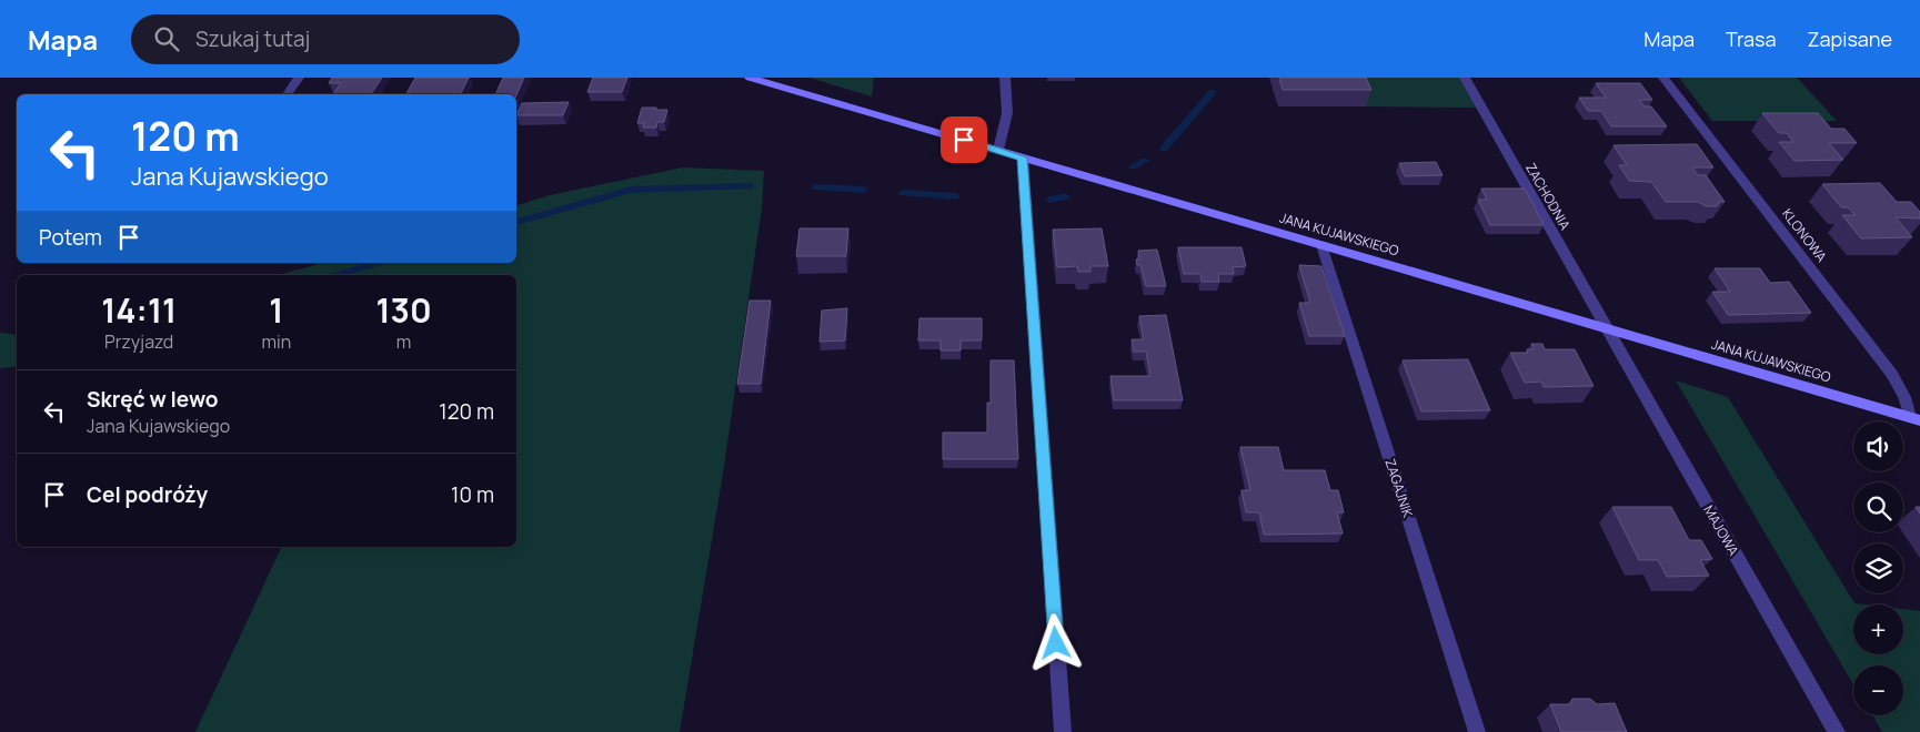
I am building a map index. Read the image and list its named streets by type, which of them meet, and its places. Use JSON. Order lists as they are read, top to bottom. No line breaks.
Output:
{"streets":{"main road":["JANA KUJAWSKIEGO"],"street":["ZACHODNIA","KLONOWA","ZAGAJNIK","MAJOWA"]},"crossings":[["ZACHODNIA","JANA KUJAWSKIEGO"],["ZACHODNIA","MAJOWA"],["JANA KUJAWSKIEGO","KLONOWA"],["JANA KUJAWSKIEGO","ZAGAJNIK"],["JANA KUJAWSKIEGO","MAJOWA"]],"page":{"header":"Mapa","search":"Szukaj tutaj","nav":["Mapa","Trasa","Zapisane"],"turn":["120 m","Jana Kujawskiego"],"then":"Potem","eta":["14:11","Przyjazd","1","min","130","m"],"list":[{"name":"Skręć w lewo","note":"Jana Kujawskiego","value":"120 m"},{"name":"Cel podróży","value":"10 m"}],"map_buttons":["+","−"]}}
